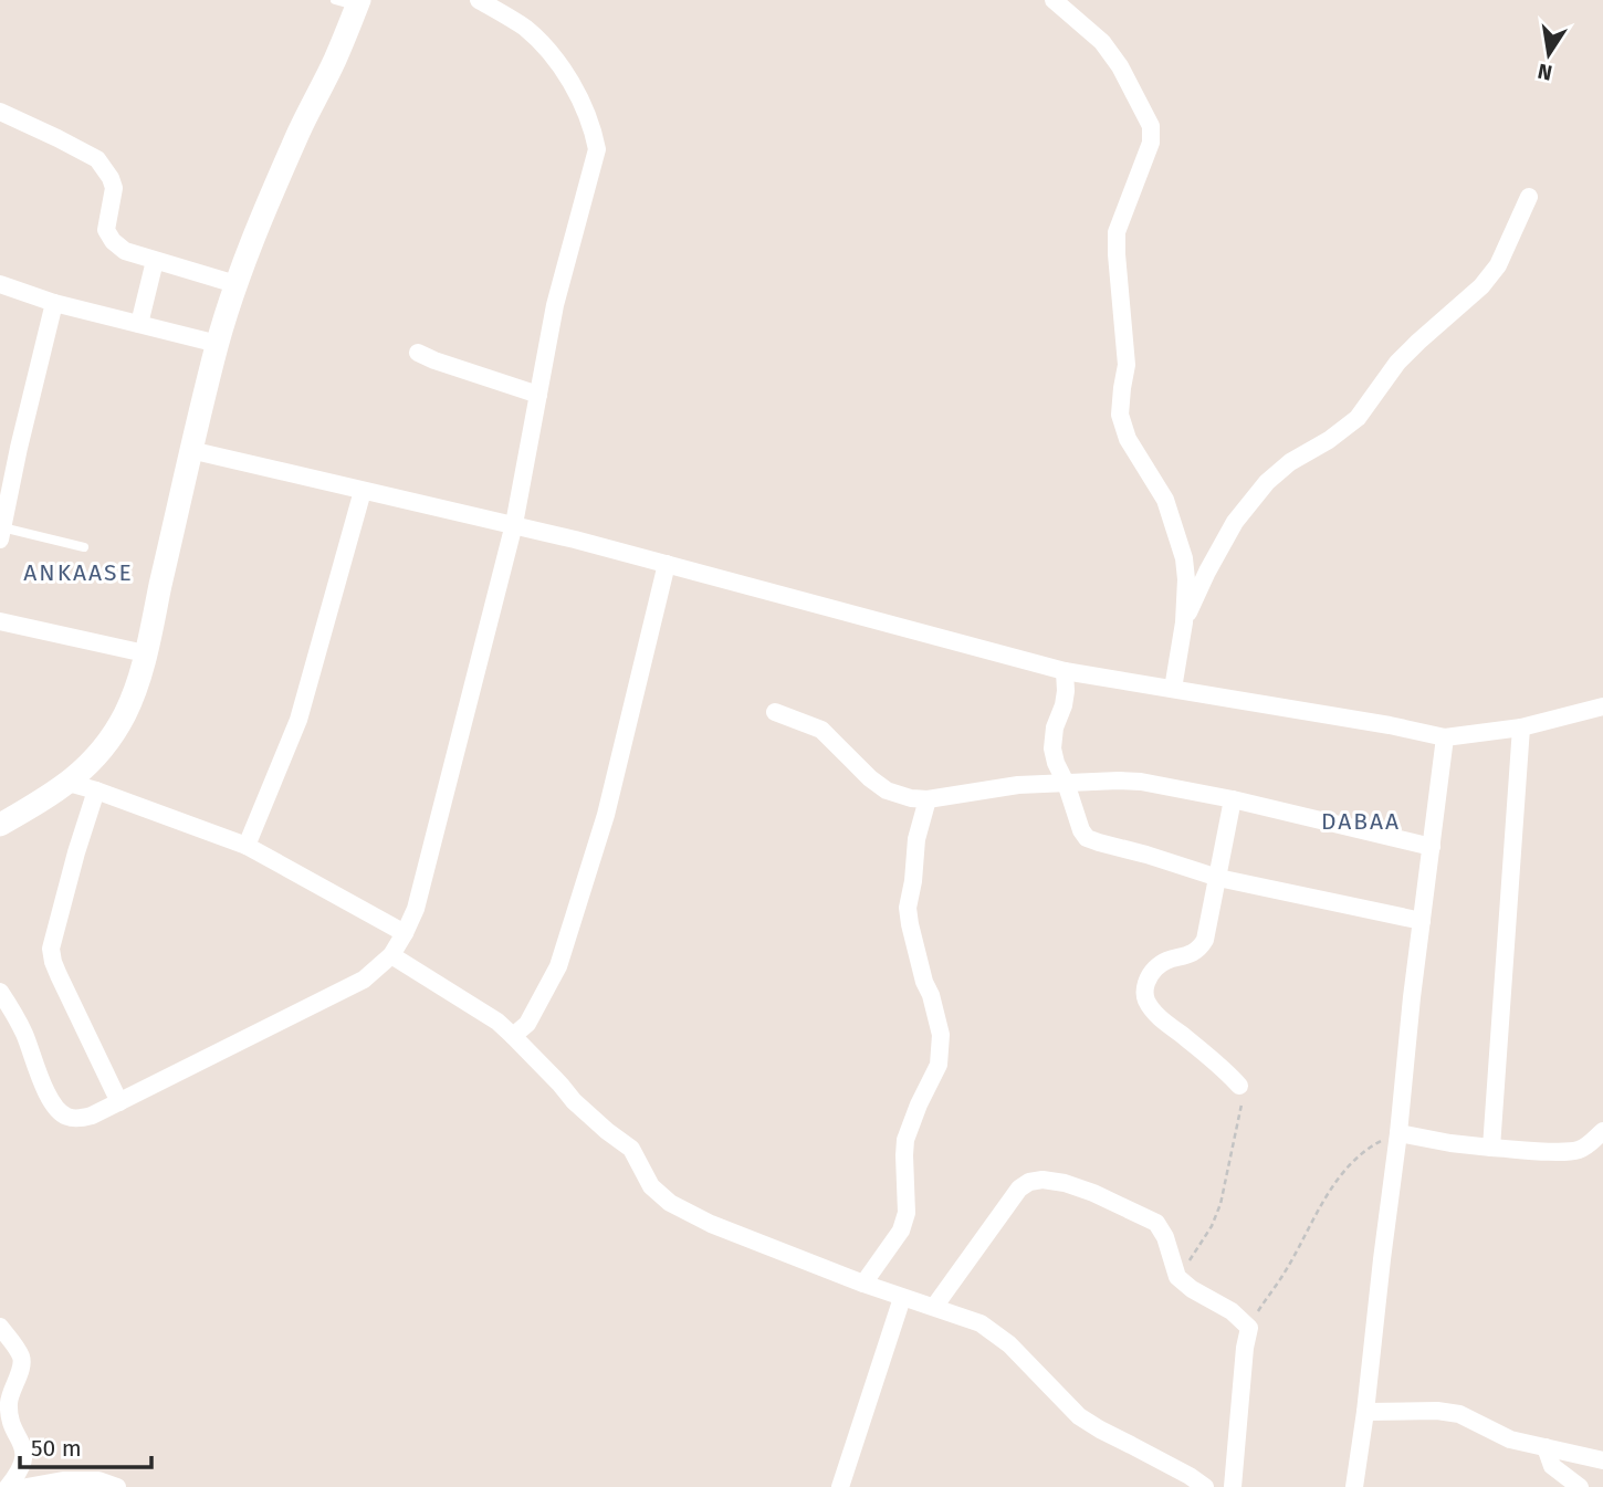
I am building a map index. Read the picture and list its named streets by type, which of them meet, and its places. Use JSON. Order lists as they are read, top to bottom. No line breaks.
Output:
{"districts":["ANKAASE","DABAA"],"scale_bar":"50 m","north":"bottom"}
